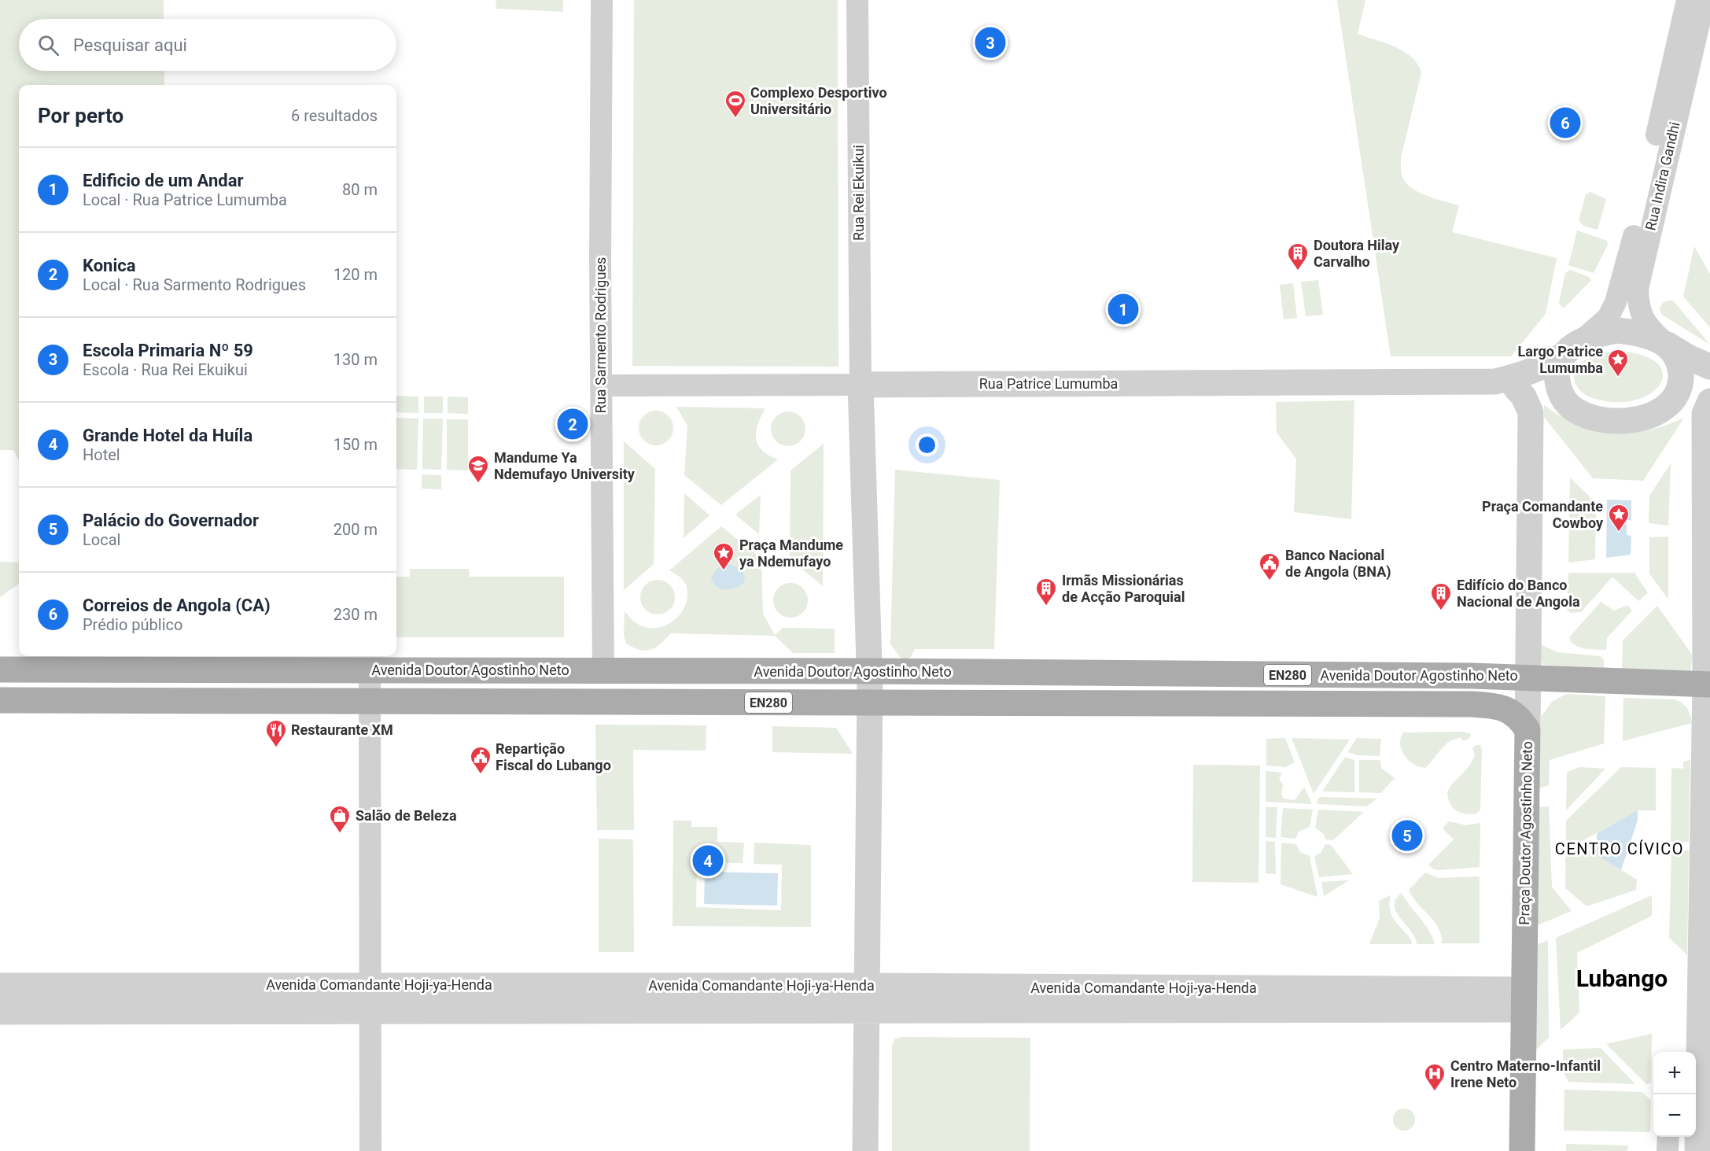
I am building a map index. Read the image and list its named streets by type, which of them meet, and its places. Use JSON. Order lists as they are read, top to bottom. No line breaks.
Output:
{"streets":{"main road":["Avenida Doutor Agostinho Neto","EN280","Praça Doutor Agostinho Neto"],"street":["Rua Indira Gandhi","Rua Rei Ekuikui","Rua Sarmento Rodrigues","Rua Patrice Lumumba","Avenida Comandante Hoji-ya-Henda"]},"crossings":[["Rua Indira Gandhi","Rua Patrice Lumumba"],["Rua Rei Ekuikui","Rua Patrice Lumumba"],["Rua Sarmento Rodrigues","Rua Patrice Lumumba"],["Rua Sarmento Rodrigues","Avenida Doutor Agostinho Neto"],["Avenida Doutor Agostinho Neto","Praça Doutor Agostinho Neto"],["Praça Doutor Agostinho Neto","Avenida Comandante Hoji-ya-Henda"]],"districts":["CENTRO CÍVICO","Lubango"],"places":{"sports":["Complexo Desportivo Universitário"],"building":["Doutora Hilay Carvalho","Irmãs Missionárias de Acção Paroquial","Edifício do Banco Nacional de Angola"],"place":["Largo Patrice Lumumba","Praça Comandante Cowboy","Praça Mandume ya Ndemufayo"],"school or university":["Mandume Ya Ndemufayo University"],"public building":["Banco Nacional de Angola (BNA)","Repartição Fiscal do Lubango"],"restaurant":["Restaurante XM"],"shop":["Salão de Beleza"],"hospital":["Centro Materno-Infantil Irene Neto"]},"page":{"search":"Pesquisar aqui","pins":["3","6","1","2","5","4"],"heading":["Por perto","6 resultados"],"list":[{"mark":"1","name":"Edificio de um Andar","note":"Local · Rua Patrice Lumumba","value":"80 m"},{"mark":"2","name":"Konica","note":"Local · Rua Sarmento Rodrigues","value":"120 m"},{"mark":"3","name":"Escola Primaria Nº 59","note":"Escola · Rua Rei Ekuikui","value":"130 m"},{"mark":"4","name":"Grande Hotel da Huíla","note":"Hotel","value":"150 m"},{"mark":"5","name":"Palácio do Governador","note":"Local","value":"200 m"},{"mark":"6","name":"Correios de Angola (CA)","note":"Prédio público","value":"230 m"}],"map_buttons":["+","−"]}}
